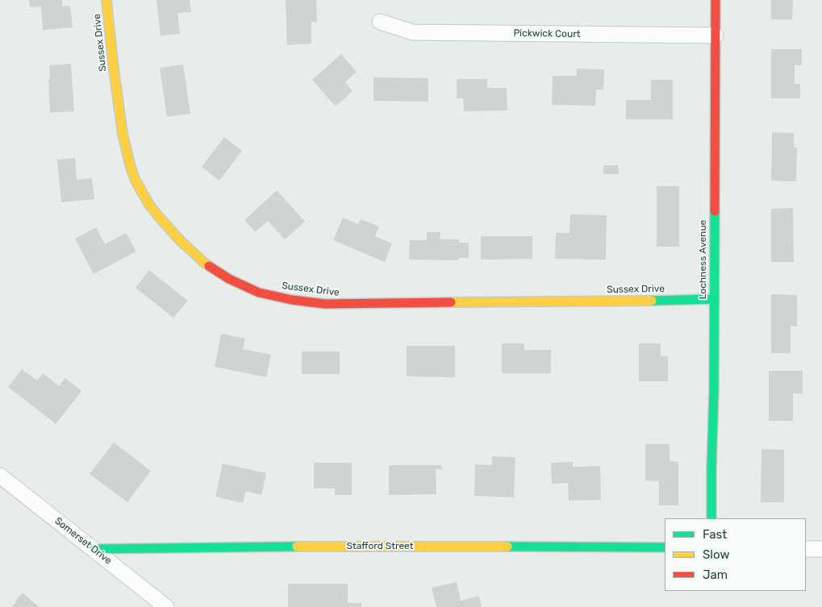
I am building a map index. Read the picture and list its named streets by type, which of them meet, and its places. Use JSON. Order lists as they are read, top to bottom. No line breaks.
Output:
{"streets":{"street":["Pickwick Court","Sussex Drive","Lochness Avenue","Somerset Drive","Stafford Street"]},"crossings":[["Pickwick Court","Lochness Avenue"],["Sussex Drive","Lochness Avenue"],["Somerset Drive","Stafford Street"]],"legend":["Fast","Slow","Jam"]}
